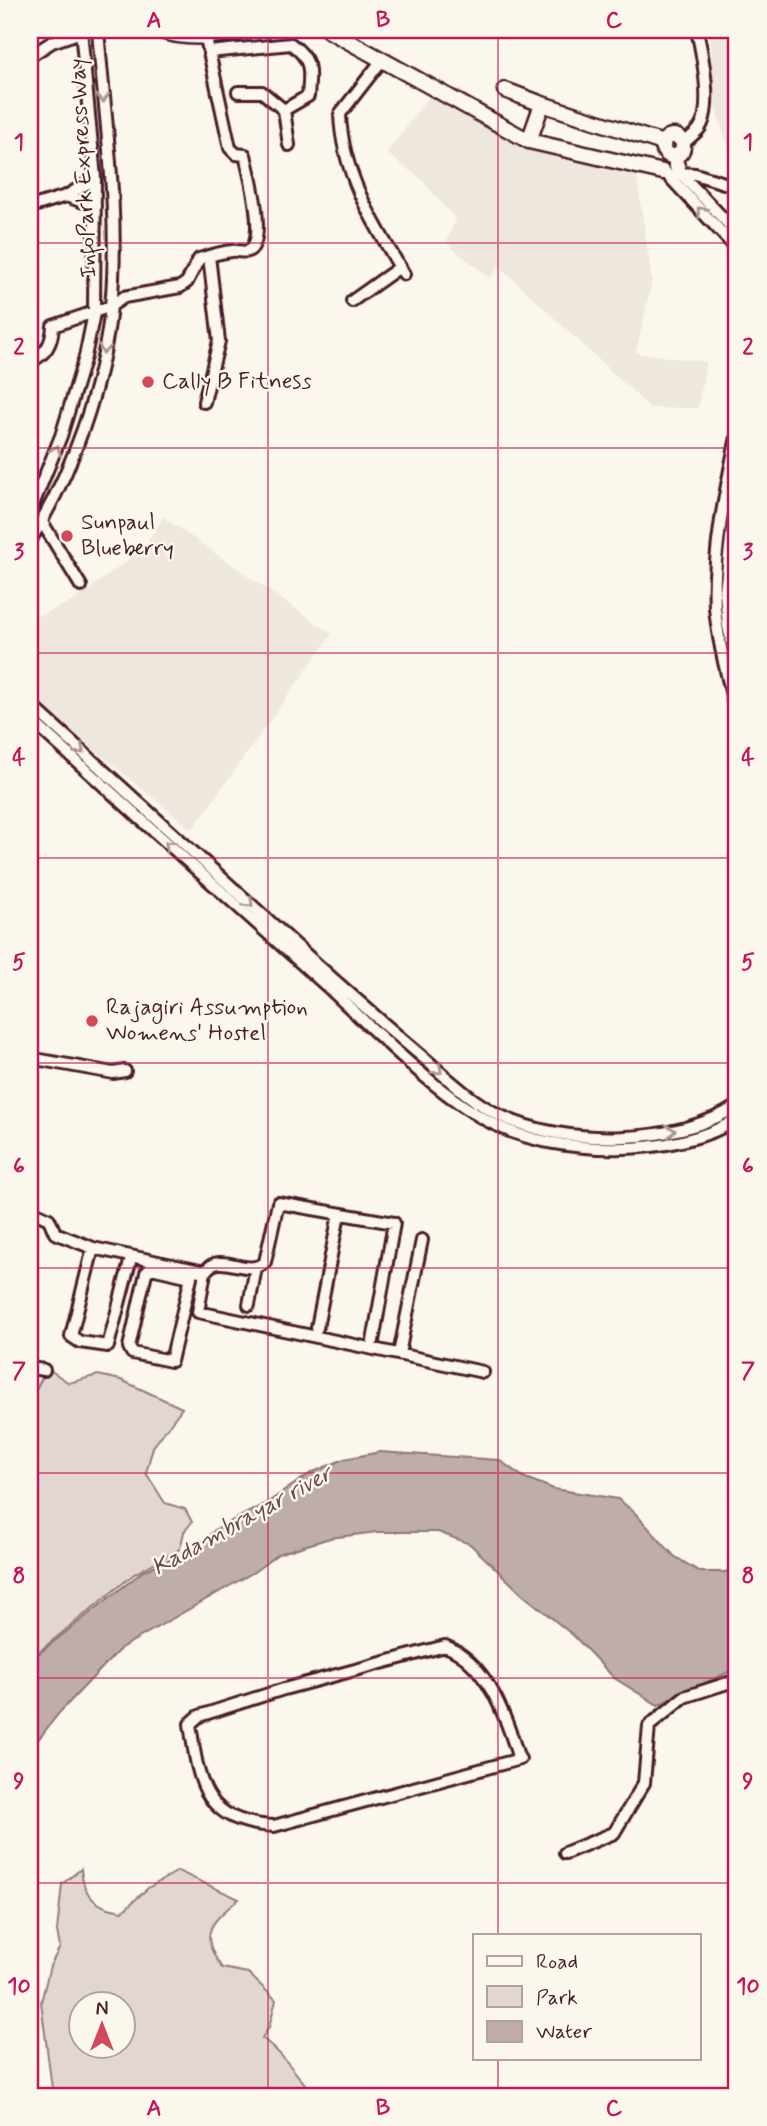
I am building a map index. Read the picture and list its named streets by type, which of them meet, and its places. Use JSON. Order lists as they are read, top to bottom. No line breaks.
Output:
{"streets":{"street":["InfoPark Express Way"]},"water":["Kadambrayar river"],"places":["Cally B Fitness","Sunpaul Blueberry","Rajagiri Assumption Womens' Hostel"],"legend":["Road","Park","Water"],"north":"top","grid":{"columns":["A","B","C"],"rows":["1","2","3","4","5","6","7","8","9","10"]}}
